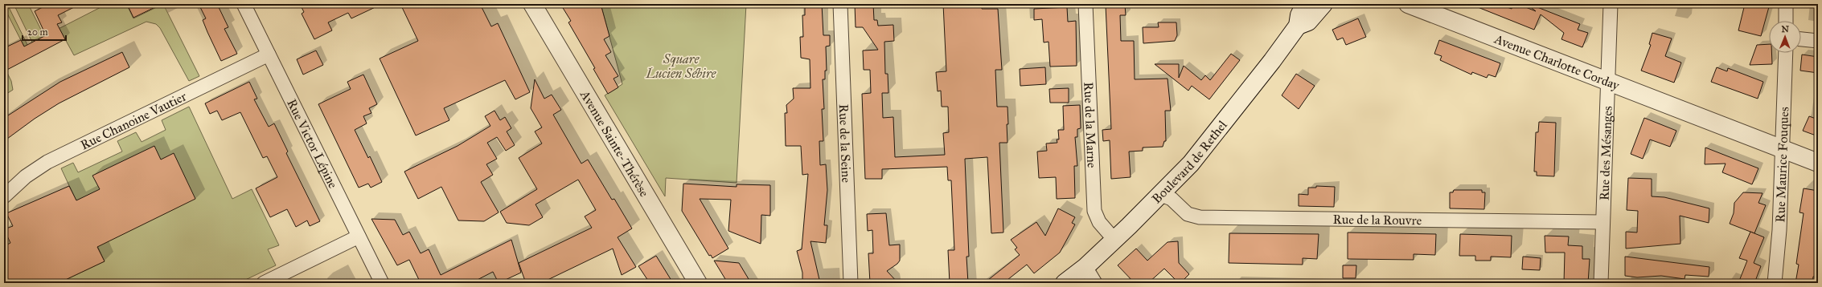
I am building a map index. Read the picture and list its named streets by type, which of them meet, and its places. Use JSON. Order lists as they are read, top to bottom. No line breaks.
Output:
{"streets":{"street":["Avenue Charlotte Corday","Rue Chanoine Vautier","Rue de la Marne","Rue Victor Lépine","Avenue Sainte-Thérèse","Rue de la Seine","Rue des Mésanges","Boulevard de Rethel","Rue Maurice Fouques","Rue de la Rouvre"]},"crossings":[["Avenue Charlotte Corday","Rue des Mésanges"],["Avenue Charlotte Corday","Rue Maurice Fouques"],["Rue Chanoine Vautier","Rue Victor Lépine"],["Rue de la Marne","Boulevard de Rethel"],["Rue des Mésanges","Rue de la Rouvre"],["Boulevard de Rethel","Rue de la Rouvre"]],"parks":["Square Lucien Sébire"],"scale_bar":"20 m","north":"top"}
